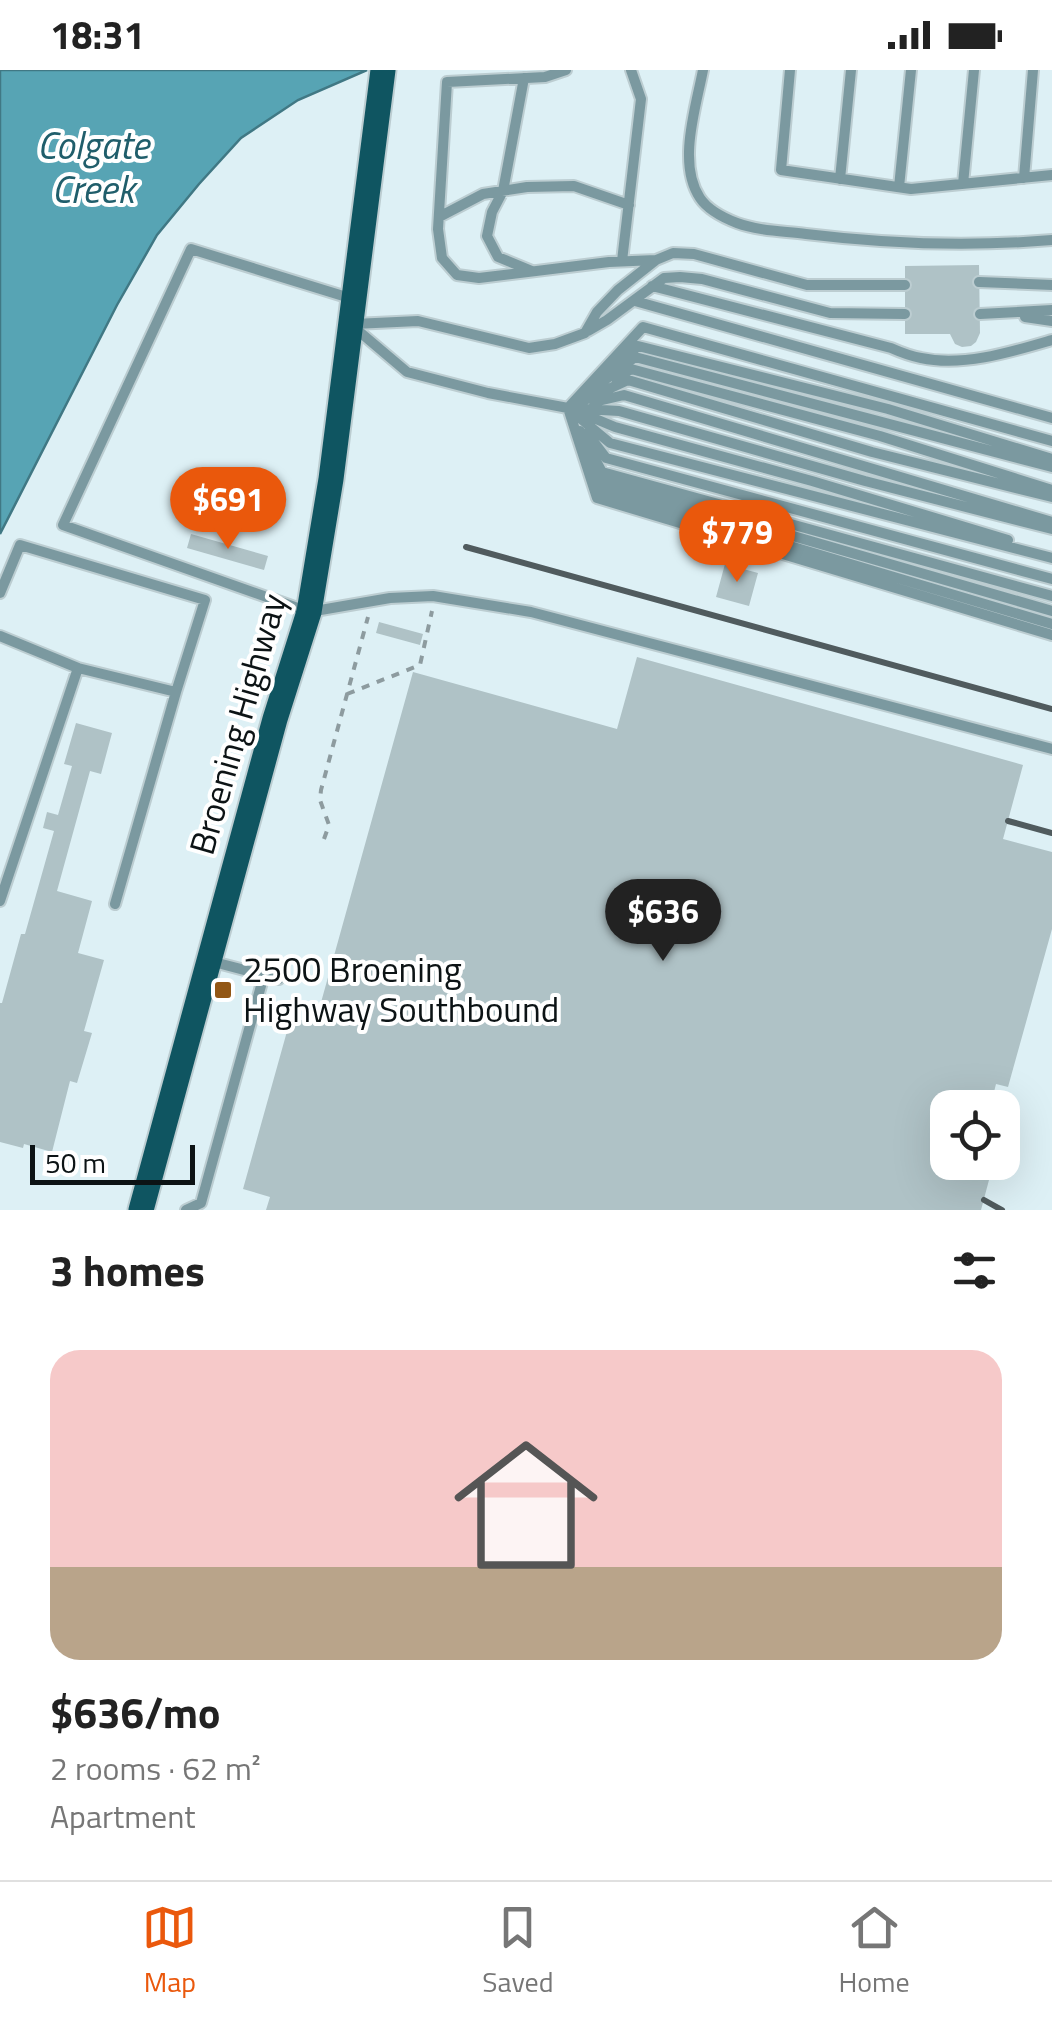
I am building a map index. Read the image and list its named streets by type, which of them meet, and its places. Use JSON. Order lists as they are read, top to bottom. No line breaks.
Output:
{"streets":{"main road":["Broening Highway"]},"water":["Colgate Creek"],"places":{"transit":["2500 Broening Highway Southbound"]},"scale_bar":"50 m","page":{"status":"18:31","price":["$691","$779","$636"],"scale":"50 m","heading":"3 homes","list":[{"name":"$636/mo","note":"2 rooms · 62 m² · Apartment"}],"tabs":["Map","Saved","Home"]}}
